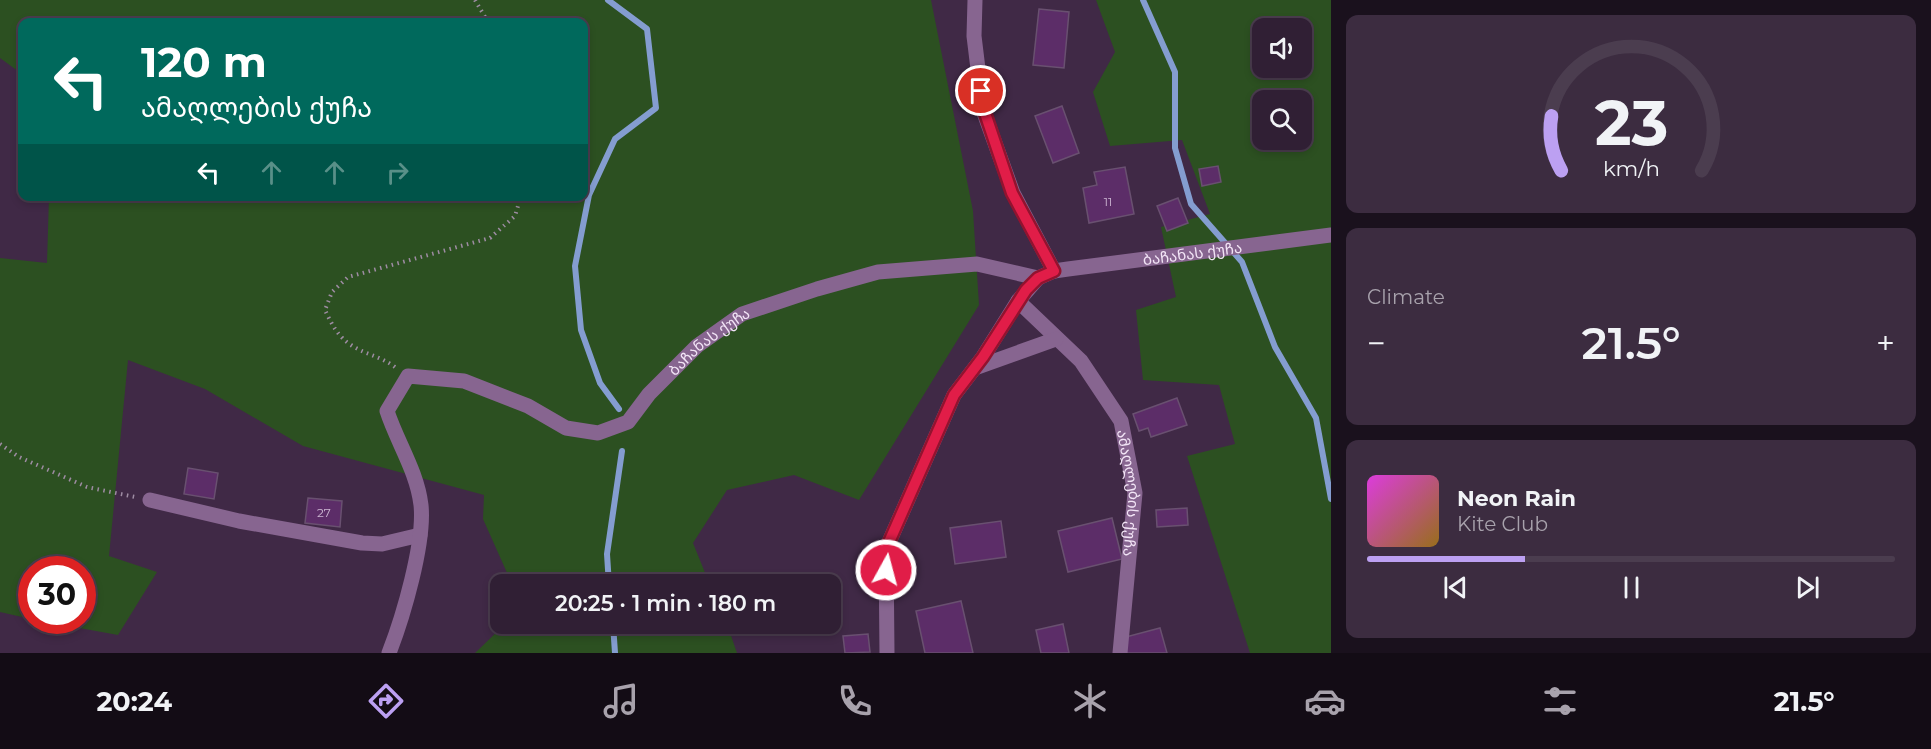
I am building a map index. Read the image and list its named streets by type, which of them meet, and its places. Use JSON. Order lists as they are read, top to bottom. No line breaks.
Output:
{"streets":{"street":["ბაჩანას ქუჩა","ამაღლების ქუჩა"]},"house_numbers":["11","27"],"page":{"turn":["120 m","ამაღლების ქუჩა"],"tile":"Climate","heat":["−","21.5°","+"],"song":["Neon Rain","Kite Club"],"limit":"30","trip":"20:25 · 1 min · 180 m","tabs":["20:24","21.5°"],"gauge":["23","km/h"]}}
